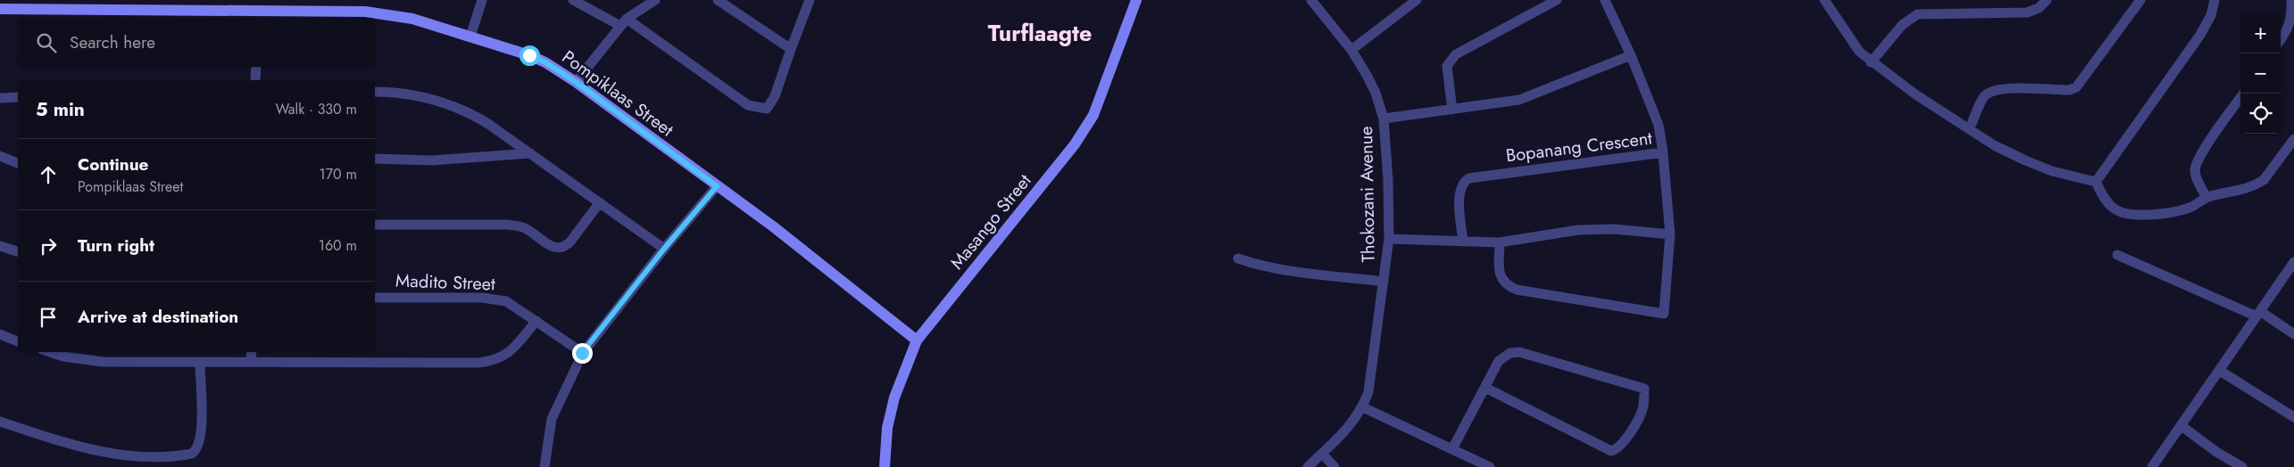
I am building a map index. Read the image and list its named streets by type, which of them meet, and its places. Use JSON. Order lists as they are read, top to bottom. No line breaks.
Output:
{"streets":{"street":["Pompiklaas Street","Bopanang Crescent","Thokozani Avenue","Masango Street","Madito Street"]},"crossings":[["Pompiklaas Street","Masango Street"]],"districts":["Turflaagte"],"page":{"map_buttons":["+","−"],"search":"Search here","heading":["5 min","Walk · 330 m"],"list":[["Continue","Pompiklaas Street","170 m"],["Turn right","160 m"],"Arrive at destination"]}}
